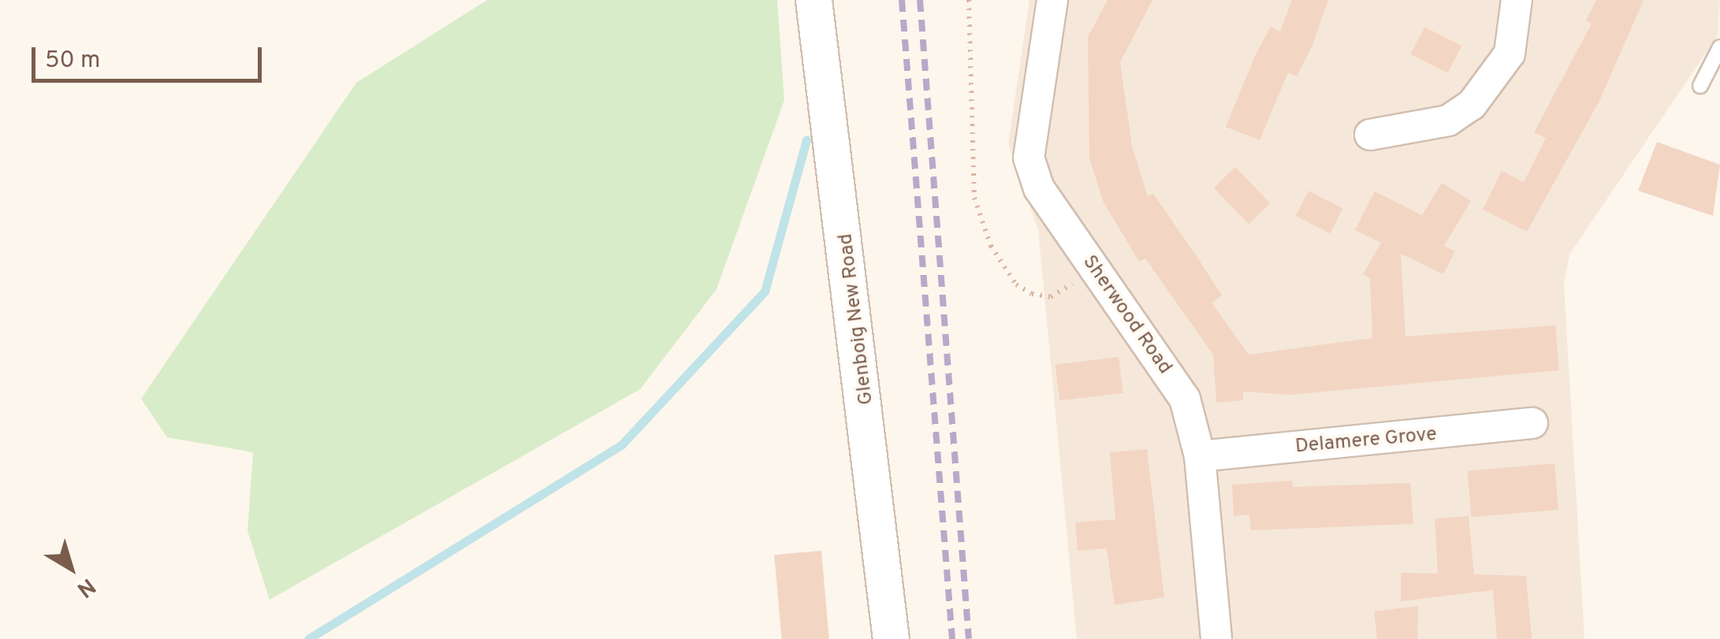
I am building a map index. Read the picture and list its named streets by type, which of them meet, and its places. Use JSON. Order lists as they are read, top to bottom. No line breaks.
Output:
{"streets":{"street":["Sherwood Road","Glenboig New Road","Delamere Grove"]},"crossings":[["Sherwood Road","Delamere Grove"]],"scale_bar":"50 m","north":"bottom right"}
